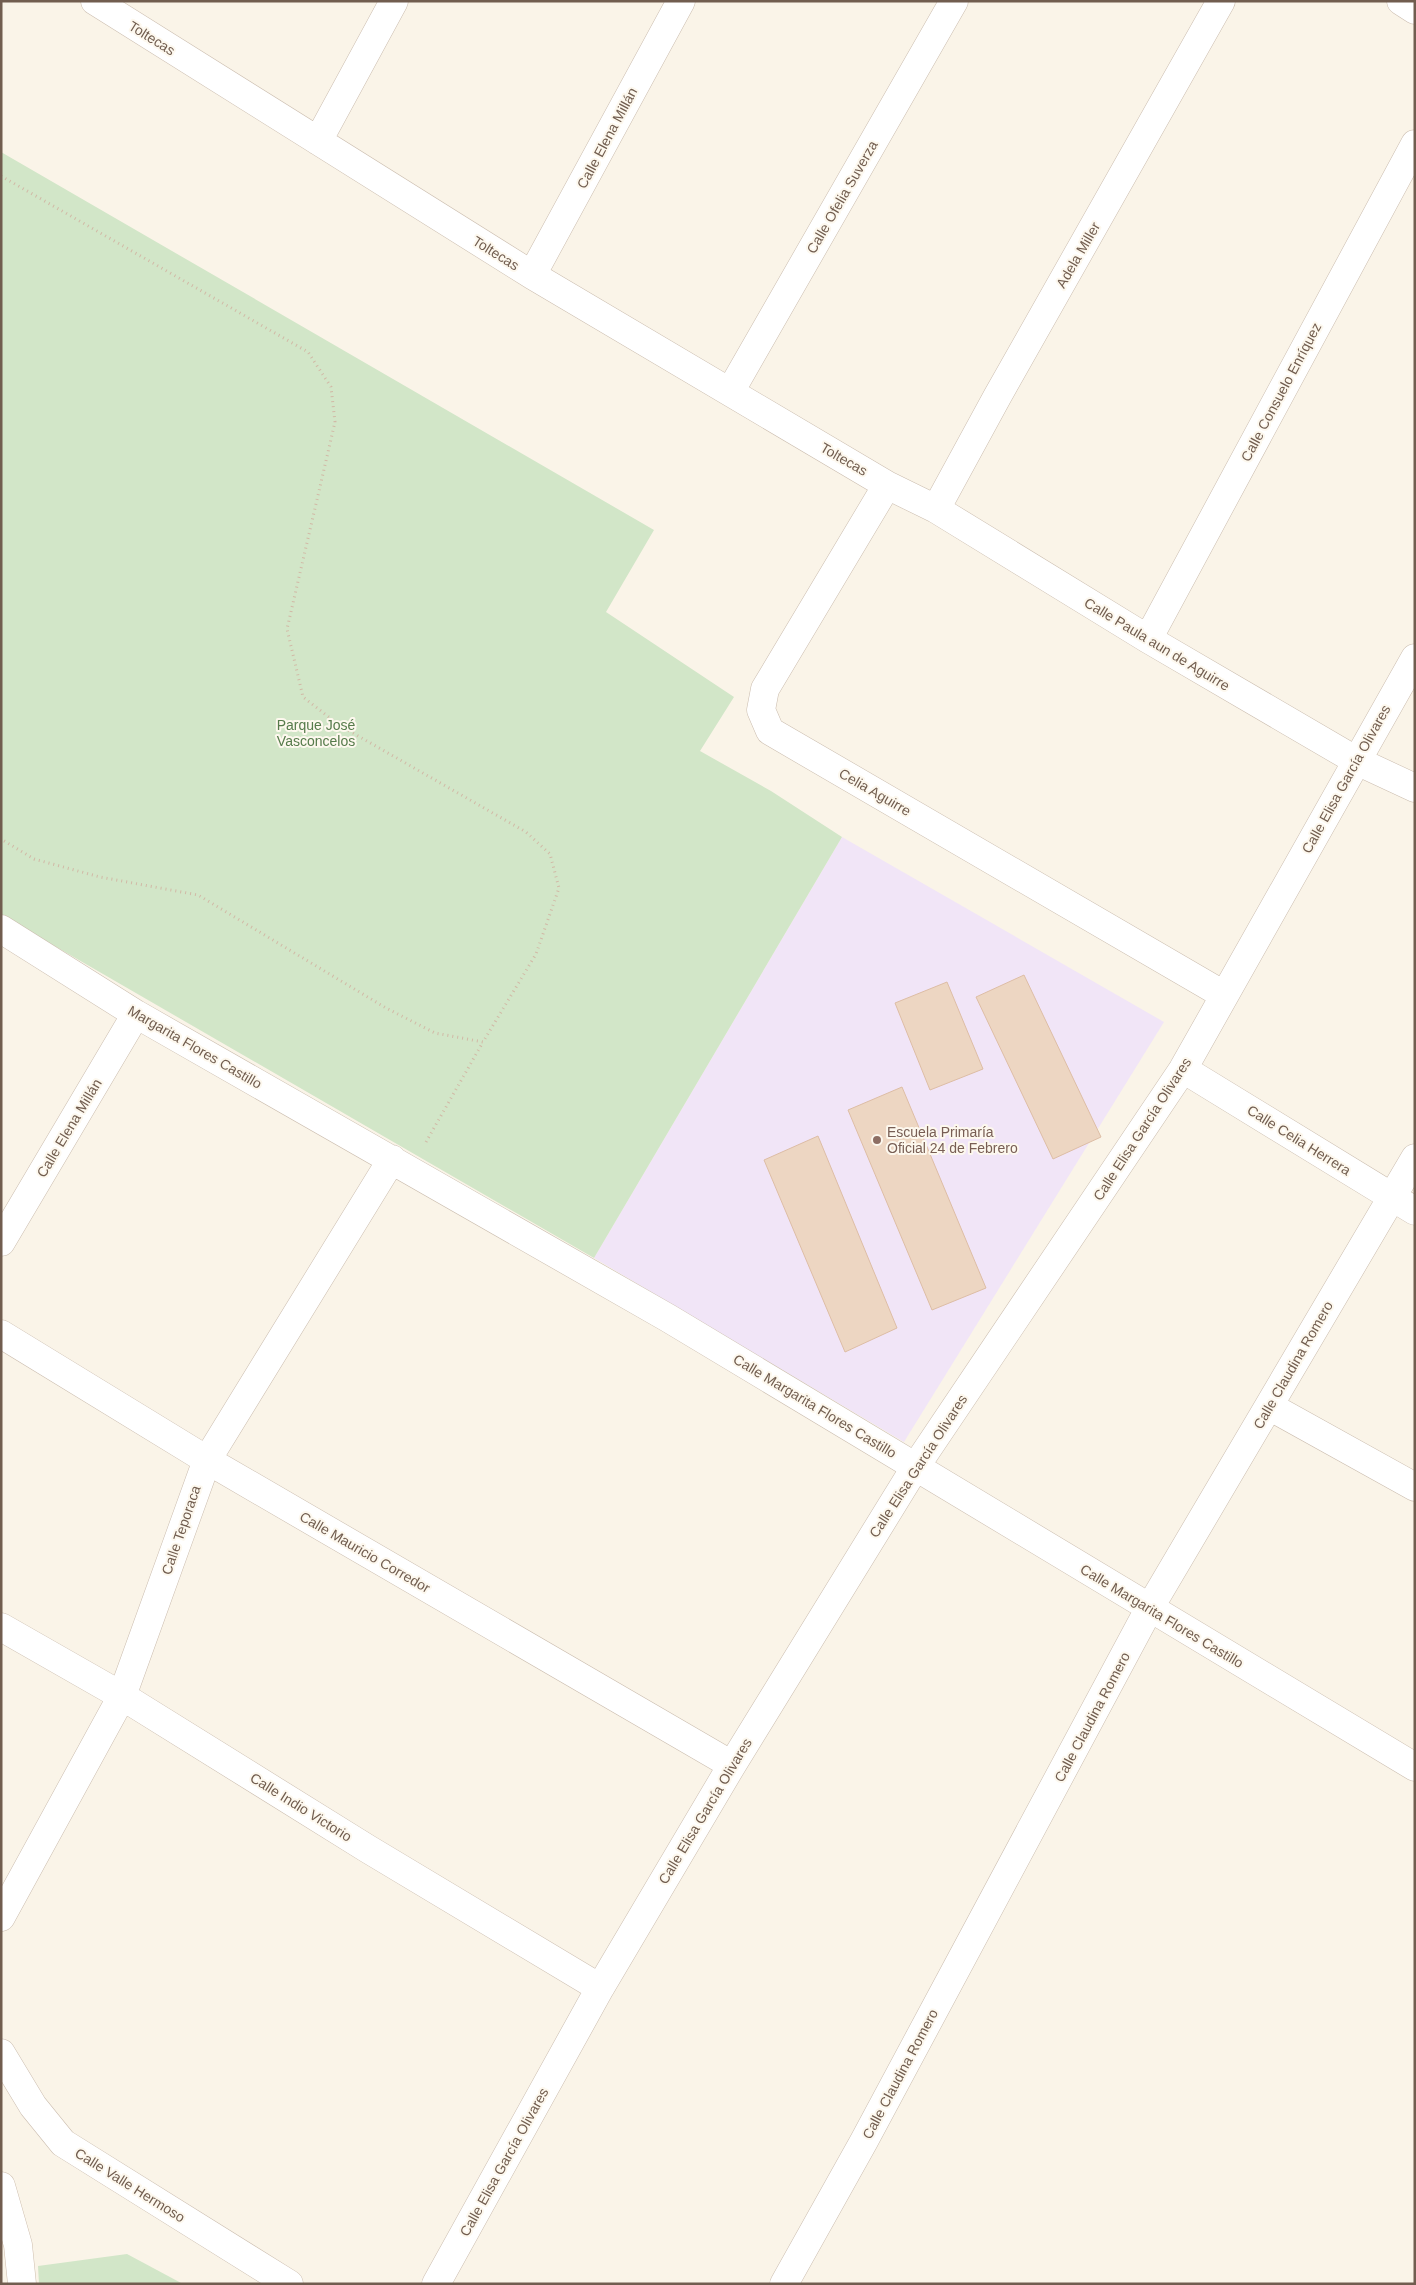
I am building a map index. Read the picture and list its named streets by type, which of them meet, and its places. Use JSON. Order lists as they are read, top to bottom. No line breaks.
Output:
{"streets":{"street":["Toltecas","Calle Elena Millán","Calle Ofelia Suverza","Adela Miller","Calle Consuelo Enríquez","Calle Paula aun de Aguirre","Calle Elisa García Olivares","Celia Aguirre","Margarita Flores Castillo","Calle Celia Herrera","Calle Claudina Romero","Calle Margarita Flores Castillo","Calle Teporaca","Calle Mauricio Corredor","Calle Indio Victorio","Calle Valle Hermoso"]},"crossings":[["Toltecas","Calle Elena Millán"],["Toltecas","Calle Ofelia Suverza"],["Toltecas","Calle Paula aun de Aguirre"],["Toltecas","Celia Aguirre"],["Calle Elena Millán","Margarita Flores Castillo"],["Adela Miller","Calle Paula aun de Aguirre"],["Calle Consuelo Enríquez","Calle Paula aun de Aguirre"],["Calle Paula aun de Aguirre","Calle Elisa García Olivares"],["Calle Paula aun de Aguirre","Celia Aguirre"],["Calle Elisa García Olivares","Celia Aguirre"],["Calle Elisa García Olivares","Calle Celia Herrera"],["Calle Elisa García Olivares","Calle Margarita Flores Castillo"],["Calle Elisa García Olivares","Calle Mauricio Corredor"],["Calle Elisa García Olivares","Calle Indio Victorio"],["Margarita Flores Castillo","Calle Margarita Flores Castillo"],["Margarita Flores Castillo","Calle Teporaca"],["Calle Celia Herrera","Calle Claudina Romero"],["Calle Claudina Romero","Calle Margarita Flores Castillo"],["Calle Margarita Flores Castillo","Calle Teporaca"],["Calle Teporaca","Calle Mauricio Corredor"],["Calle Teporaca","Calle Indio Victorio"]],"parks":["Parque José Vasconcelos"],"places":["Escuela Primaría Oficial 24 de Febrero"]}
